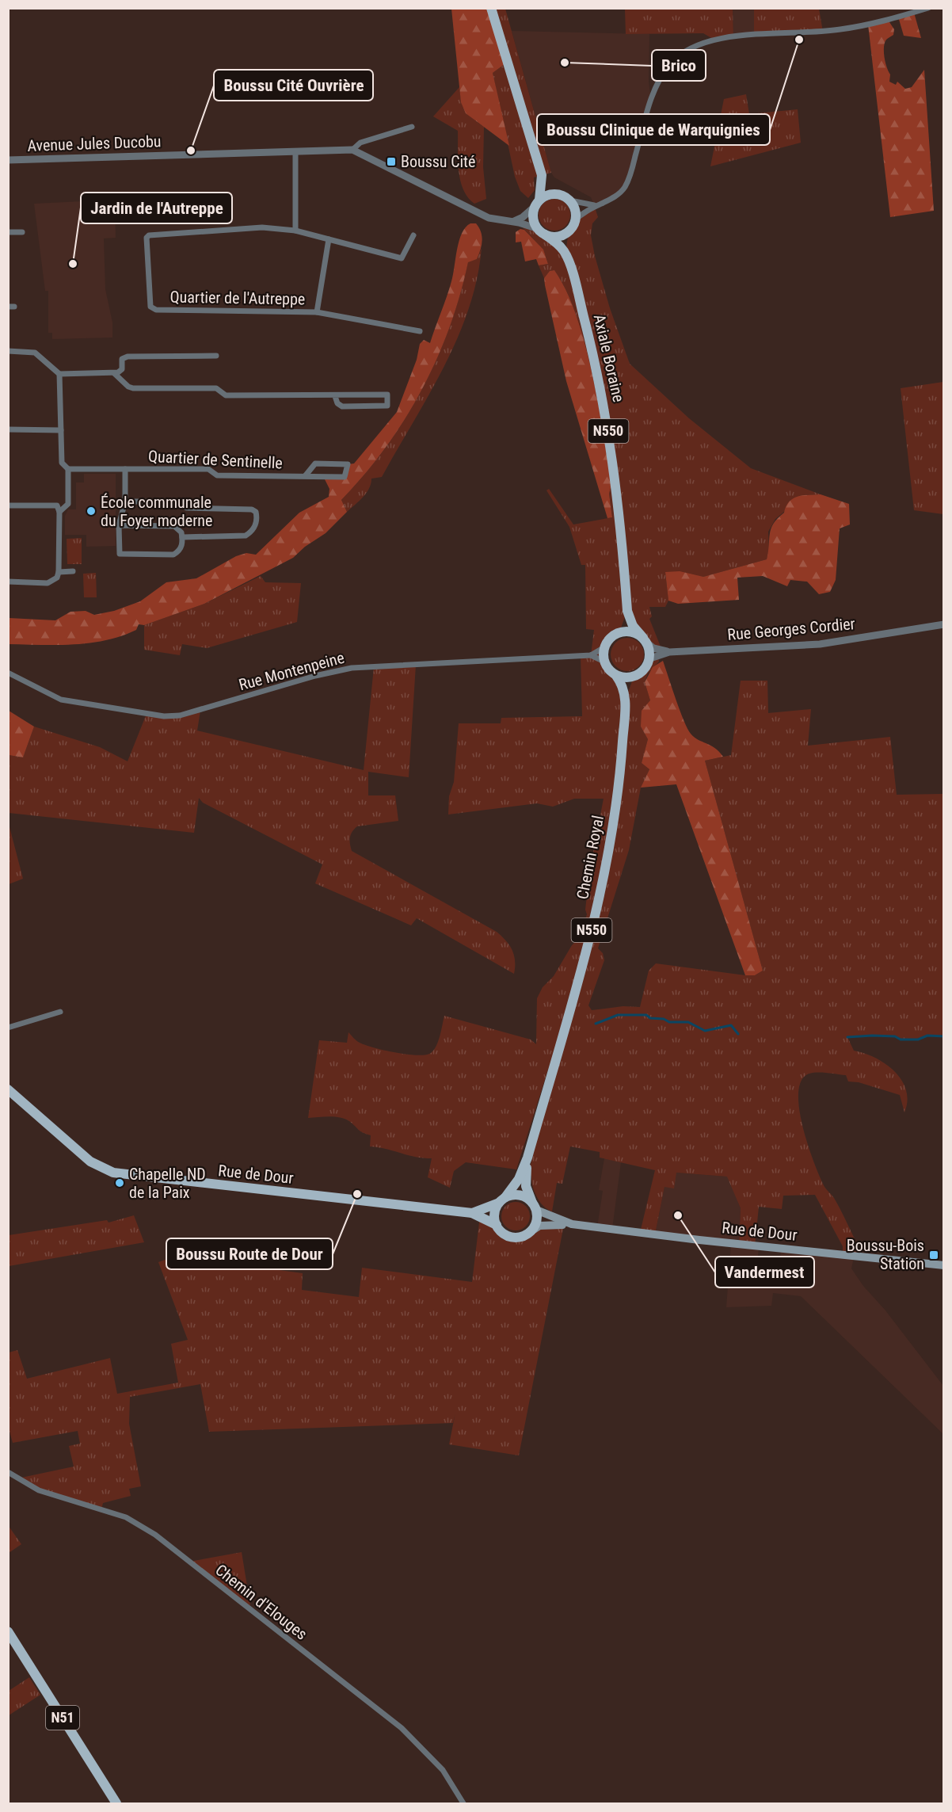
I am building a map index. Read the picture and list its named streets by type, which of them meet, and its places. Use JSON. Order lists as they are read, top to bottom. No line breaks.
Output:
{"streets":{"main road":["Axiale Boraine","N550","Chemin Royal","Rue de Dour","N51"],"street":["Avenue Jules Ducobu","Quartier de l'Autreppe","Quartier de Sentinelle","Rue Georges Cordier","Rue Montenpeine","Chemin d'Elouges"]},"crossings":[["Avenue Jules Ducobu","Axiale Boraine"],["Axiale Boraine","Rue Georges Cordier"],["Axiale Boraine","Rue Montenpeine"],["Axiale Boraine","Chemin Royal"],["Rue Georges Cordier","Rue Montenpeine"],["Rue Georges Cordier","Chemin Royal"],["Rue Montenpeine","Chemin Royal"],["Chemin Royal","Rue de Dour"]],"places":{"other":["Boussu Clinique de Warquignies","Brico","Boussu Cité Ouvrière","Jardin de l'Autreppe","École communale du Foyer moderne","Chapelle ND de la Paix","Boussu Route de Dour","Vandermest"],"transit":["Boussu Cité","Boussu-Bois Station"]}}
